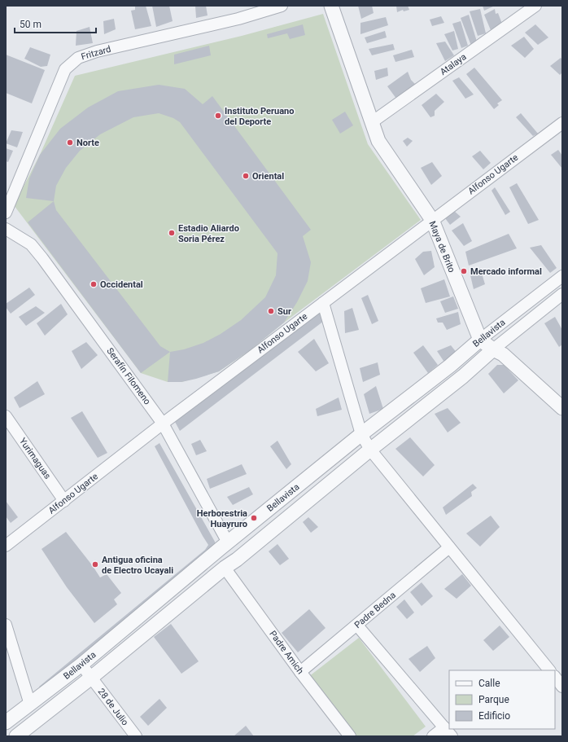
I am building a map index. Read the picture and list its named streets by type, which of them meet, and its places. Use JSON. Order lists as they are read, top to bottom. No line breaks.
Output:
{"streets":{"street":["Fritzard","Atalaya","Alfonso Ugarte","Maya de Brito","Bellavista","Serafín Filomeno","Yurimaguas","Padre Bedna","Padre Amich","28 de Julio"]},"crossings":[["Atalaya","Maya de Brito"],["Alfonso Ugarte","Maya de Brito"],["Alfonso Ugarte","Serafín Filomeno"],["Alfonso Ugarte","Yurimaguas"],["Maya de Brito","Bellavista"],["Bellavista","Serafín Filomeno"],["Bellavista","Padre Amich"],["Bellavista","28 de Julio"],["Padre Bedna","Padre Amich"]],"places":["Instituto Peruano del Deporte","Norte","Oriental","Estadio Aliardo Soria Pérez","Mercado informal","Occidental","Sur","Herborestria Huayruro","Antigua oficina de Electro Ucayali"],"legend":["Calle","Parque","Edificio"],"scale_bar":"50 m"}
